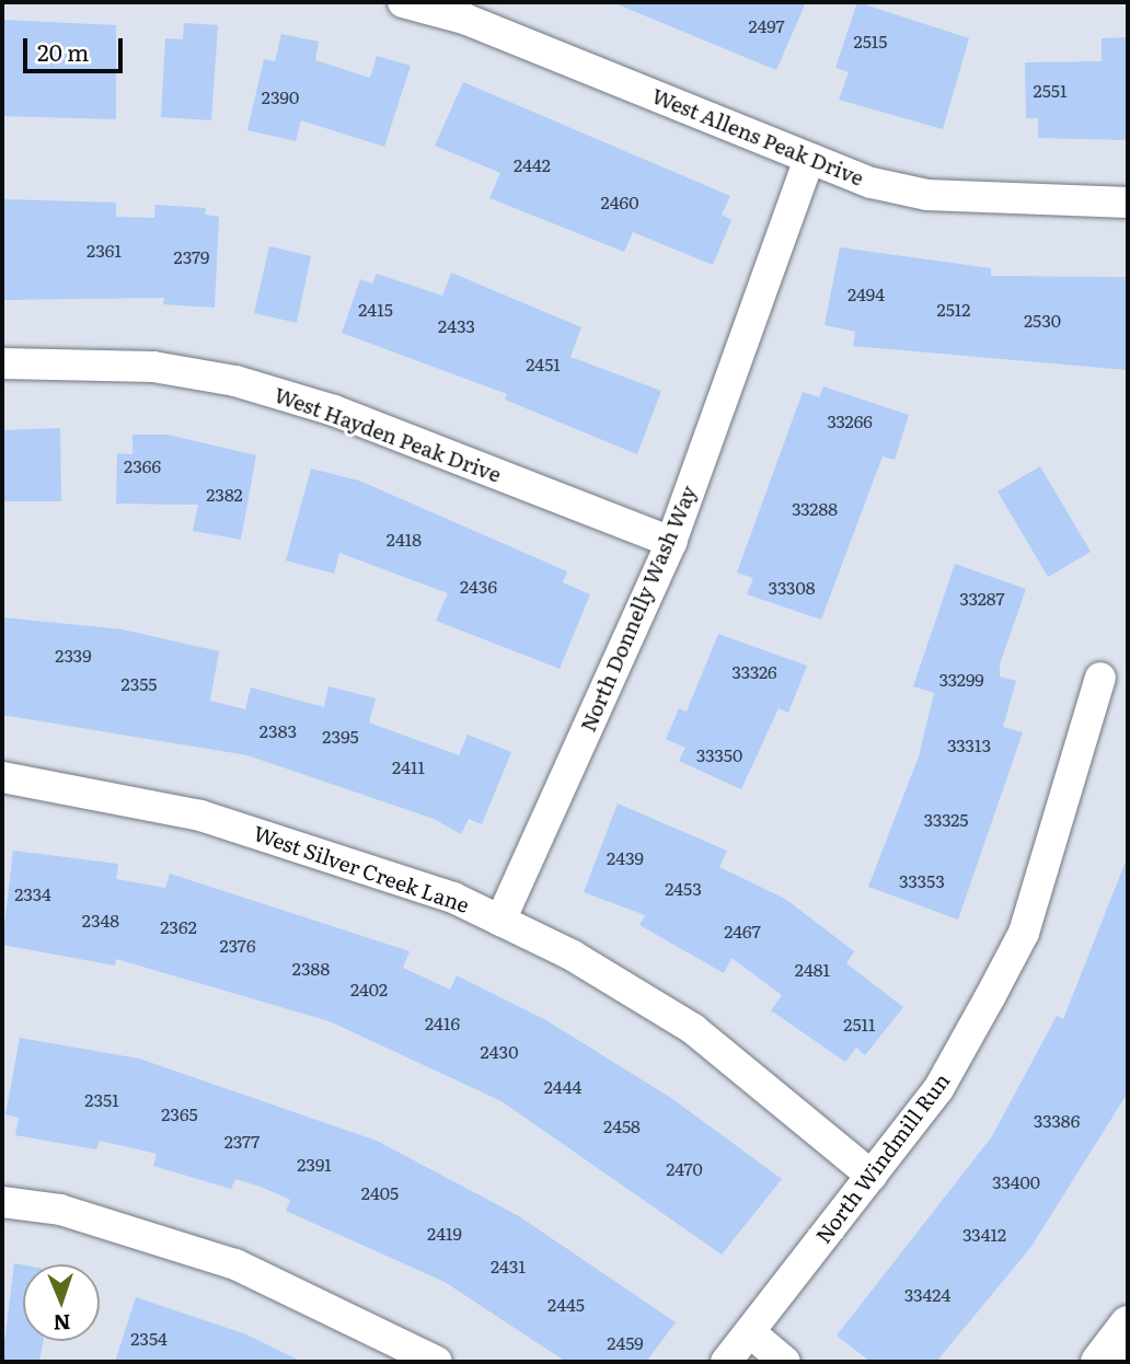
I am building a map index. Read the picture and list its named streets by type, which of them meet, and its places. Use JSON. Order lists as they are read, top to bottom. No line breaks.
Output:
{"streets":{"street":["West Allens Peak Drive","West Hayden Peak Drive","North Donnelly Wash Way","West Silver Creek Lane","North Windmill Run"]},"crossings":[["West Allens Peak Drive","North Donnelly Wash Way"],["West Hayden Peak Drive","North Donnelly Wash Way"],["North Donnelly Wash Way","West Silver Creek Lane"],["West Silver Creek Lane","North Windmill Run"]],"house_numbers":["2497","2515","2551","2390","2442","2460","2361","2379","2494","2415","2512","2530","2433","2451","33266","2366","2382","33288","2418","2436","33308","33287","2339","33326","33299","2355","2383","2395","33313","33350","2411","33325","2439","33353","2453","2334","2348","2362","2467","2376","2388","2481","2402","2416","2511","2430","2444","2351","2365","33386","2458","2377","2391","2470","33400","2405","2419","33412","2431","33424","2445","2354","2459"],"scale_bar":"20 m","north":"bottom"}
